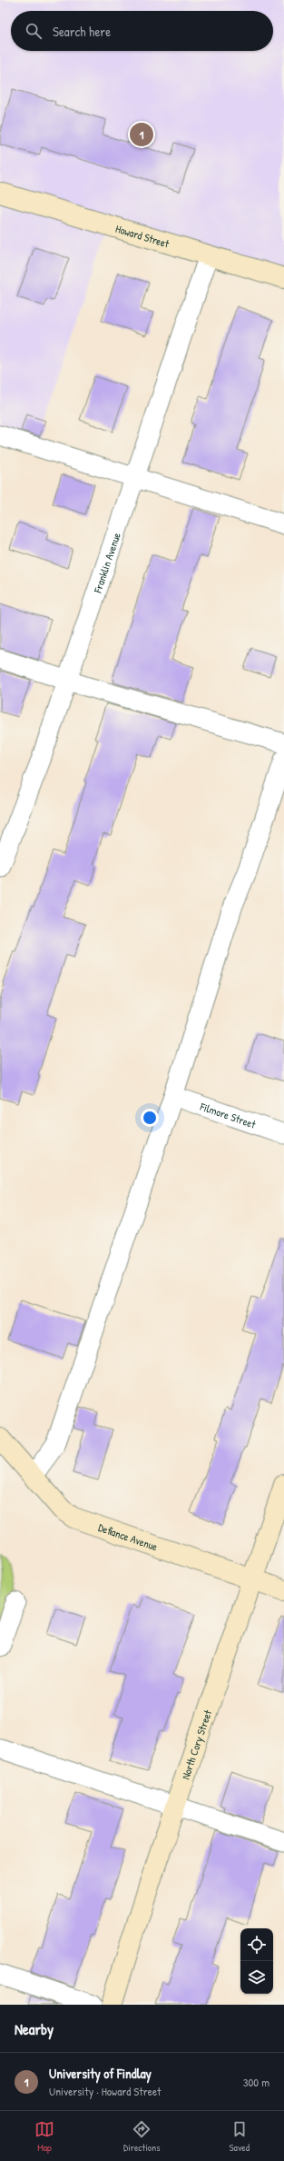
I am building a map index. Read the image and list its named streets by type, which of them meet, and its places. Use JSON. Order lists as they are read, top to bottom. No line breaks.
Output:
{"streets":{"street":["Howard Street","Franklin Avenue","Filmore Street","Defiance Avenue","North Cory Street"]},"crossings":[["Howard Street","Franklin Avenue"],["Defiance Avenue","North Cory Street"]],"page":{"search":"Search here","pins":"1","heading":"Nearby","list":[{"mark":"1","name":"University of Findlay","note":"University · Howard Street","value":"300 m"}],"nav":["Map","Directions","Saved"]}}
